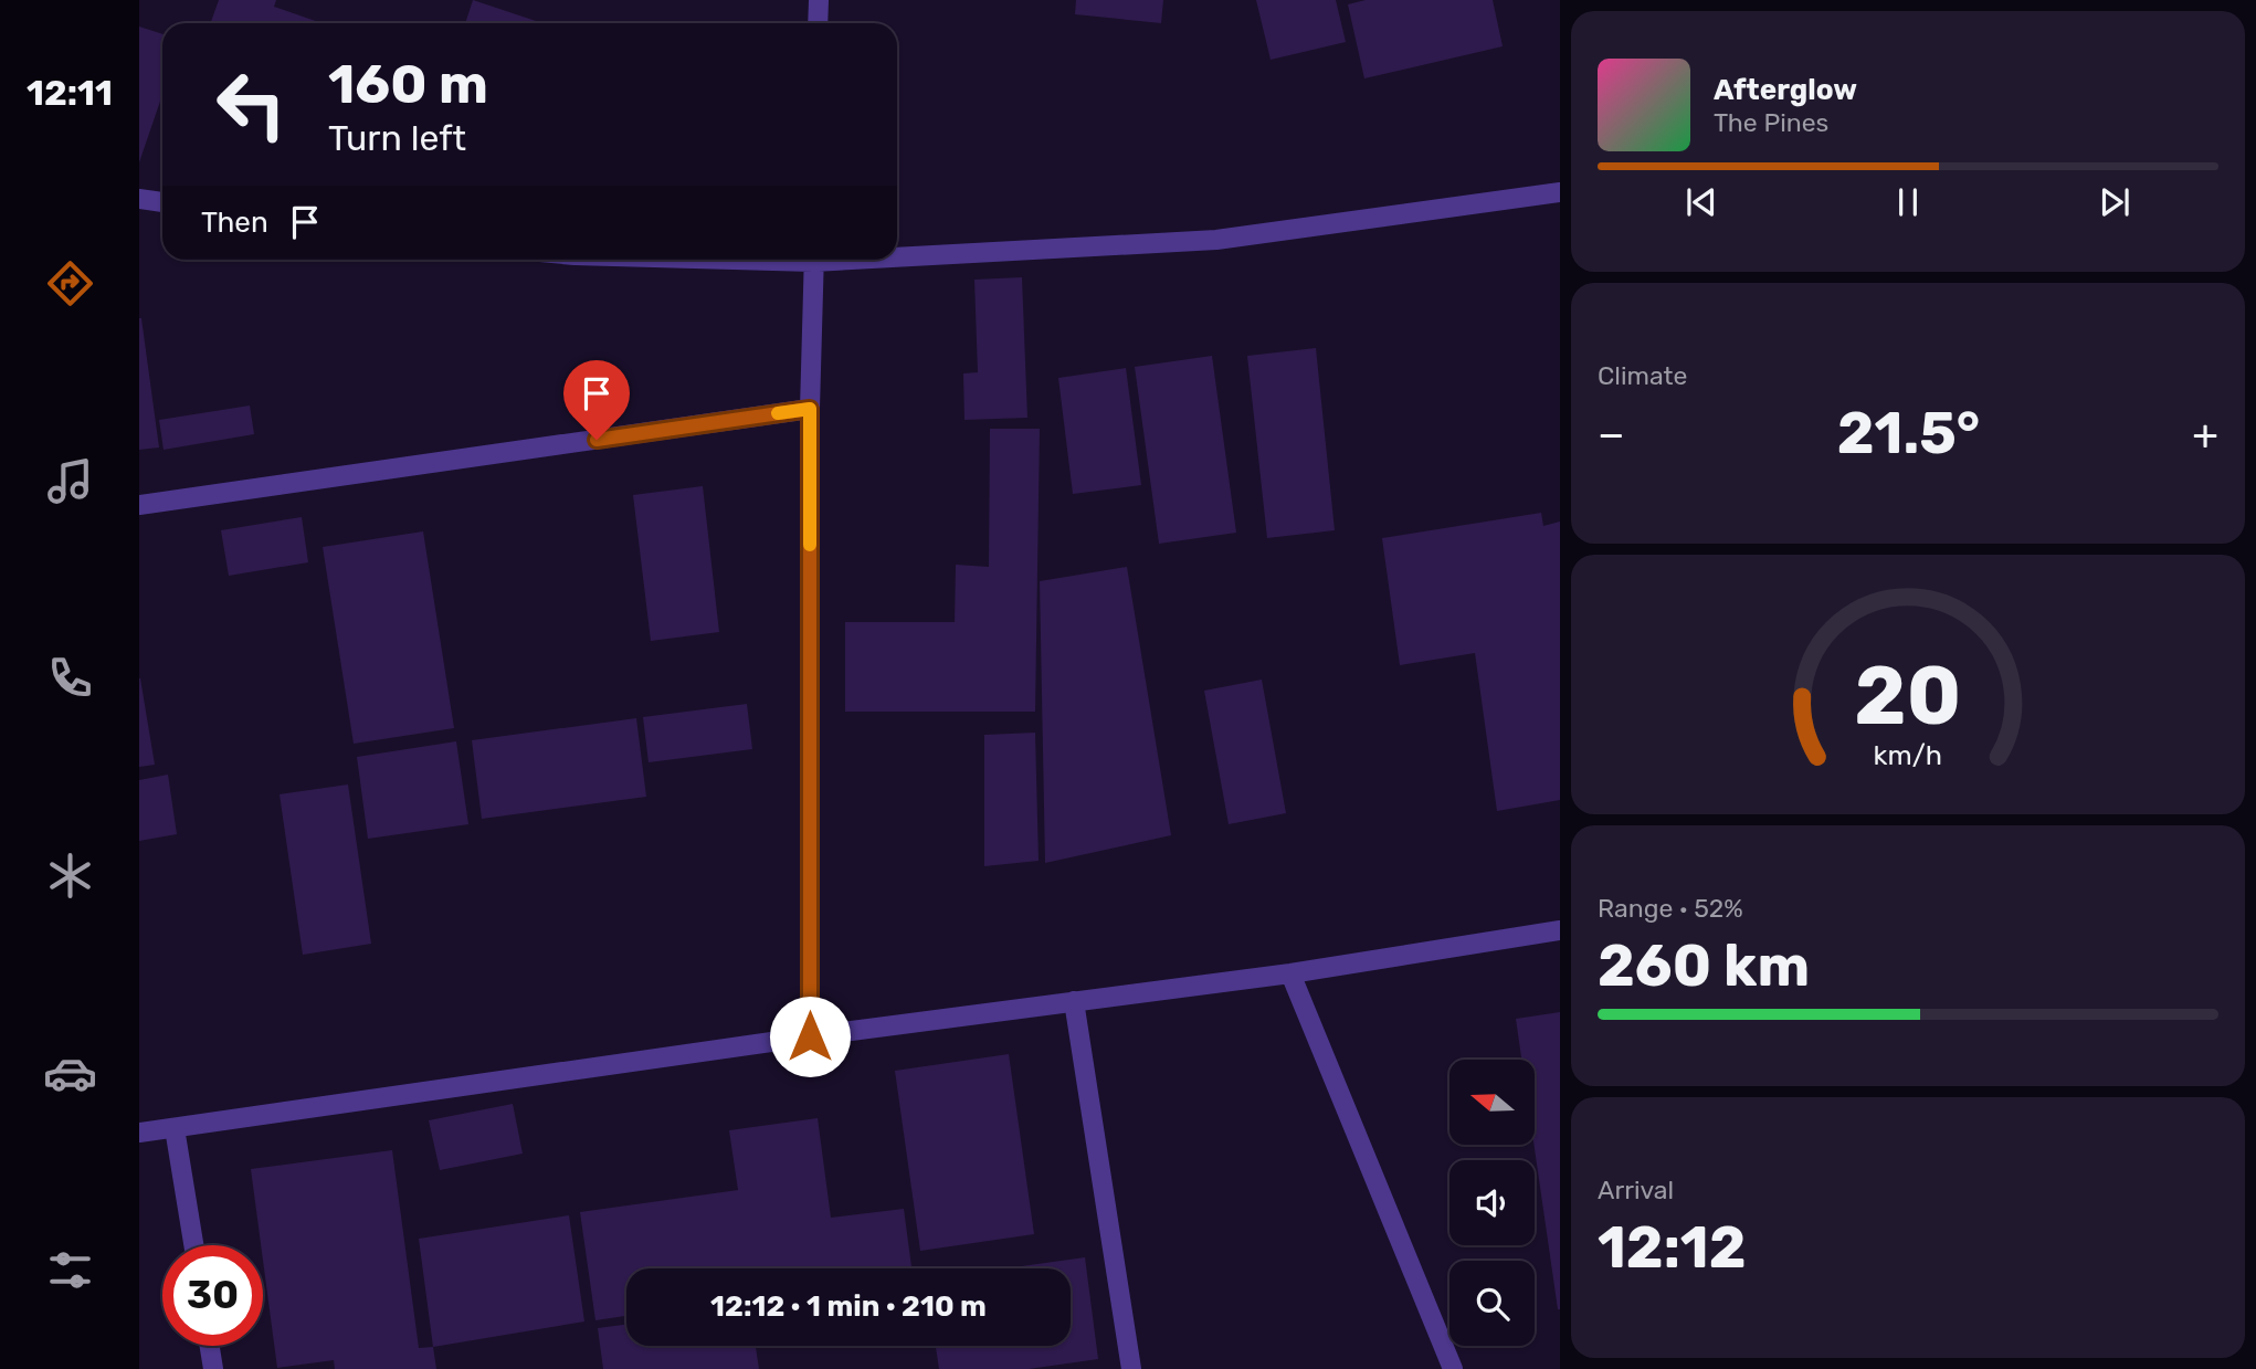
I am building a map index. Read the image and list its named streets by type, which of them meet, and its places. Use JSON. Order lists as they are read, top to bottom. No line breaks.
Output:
{"north":"left","page":{"tabs":"12:11","turn":["160 m","Turn left"],"song":["Afterglow","The Pines"],"then":"Then","tile":["Climate",["Range · 52%","260 km"],["Arrival","12:12"]],"heat":["−","21.5°","+"],"limit":"30","trip":"12:12 · 1 min · 210 m","gauge":["20","km/h"]}}
